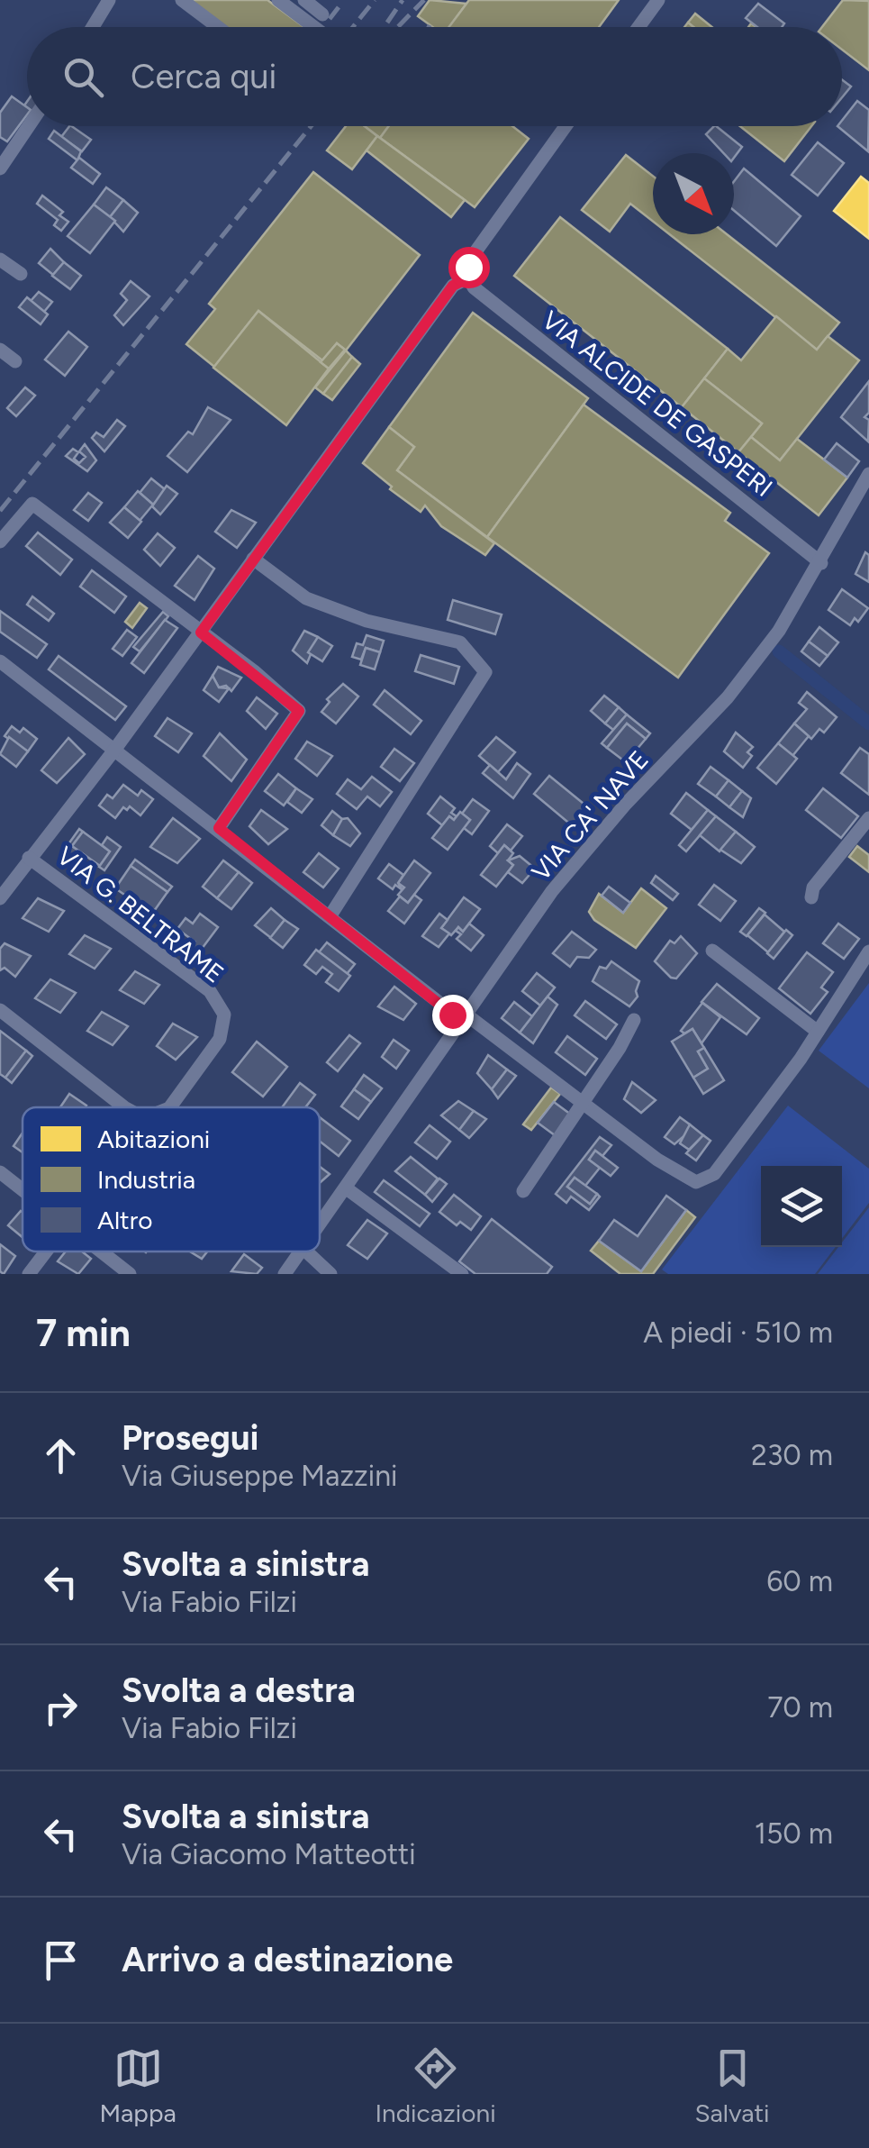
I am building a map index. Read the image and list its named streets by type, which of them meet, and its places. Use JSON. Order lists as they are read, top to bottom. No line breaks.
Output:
{"streets":{"street":["VIA ALCIDE DE GASPERI","VIA CA' NAVE","VIA G. BELTRAME"]},"crossings":[["VIA ALCIDE DE GASPERI","VIA CA' NAVE"]],"legend":["Abitazioni","Industria","Altro"],"north":"bottom right","page":{"search":"Cerca qui","heading":["7 min","A piedi · 510 m"],"list":[["Prosegui","Via Giuseppe Mazzini","230 m"],["Svolta a sinistra","Via Fabio Filzi","60 m"],["Svolta a destra","Via Fabio Filzi","70 m"],["Svolta a sinistra","Via Giacomo Matteotti","150 m"],"Arrivo a destinazione"],"nav":["Mappa","Indicazioni","Salvati"]}}
